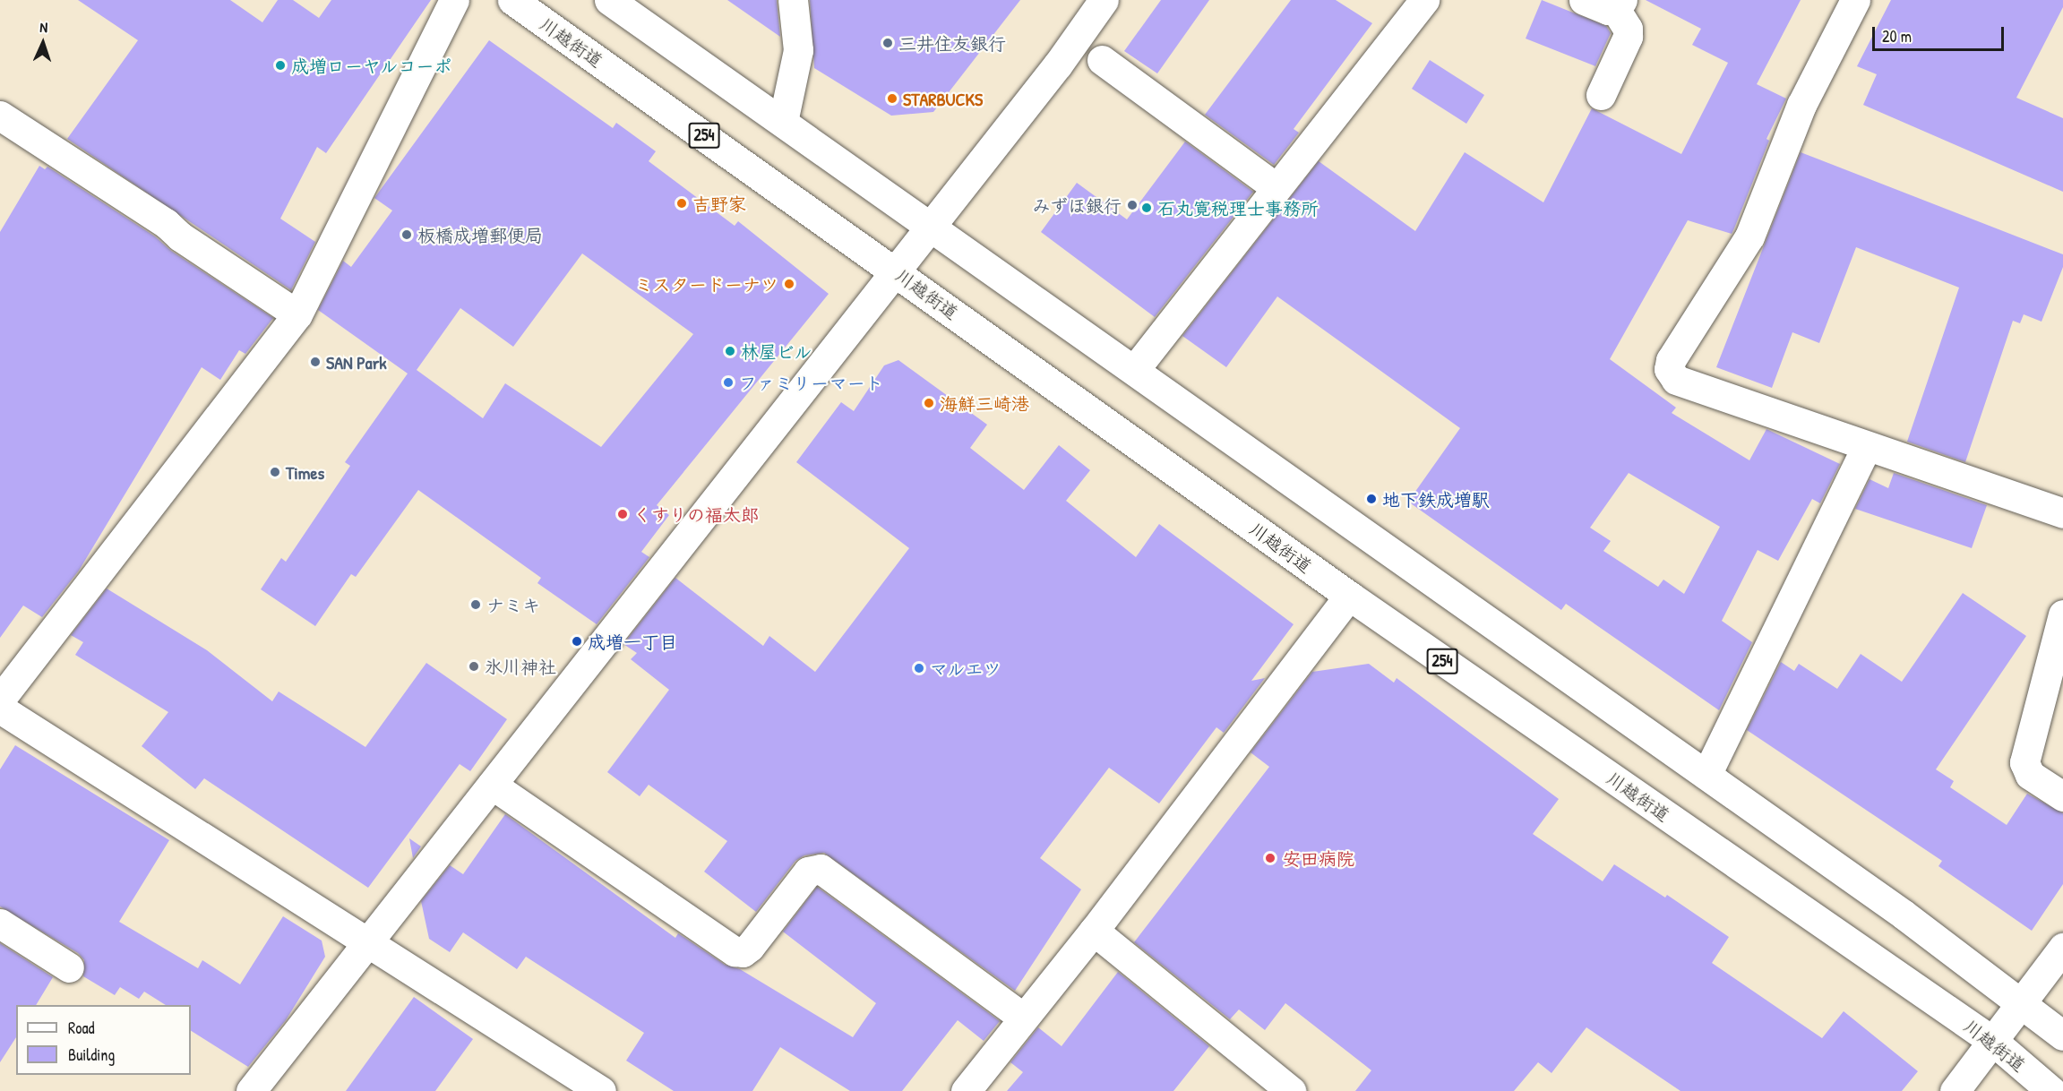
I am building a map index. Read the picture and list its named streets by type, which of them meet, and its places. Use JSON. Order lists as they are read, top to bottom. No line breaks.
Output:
{"streets":{"main road":["川越街道","254"]},"places":["三井住友銀行","成増ローヤルコーポ","STARBUCKS","吉野家","みずほ銀行","石丸寛税理士事務所","板橋成増郵便局","ミスタードーナツ","林屋ビル","SAN Park","ファミリーマート","海鮮三崎港","Times","地下鉄成増駅","くすりの福太郎","ナミキ","成増一丁目","氷川神社","マルエツ","安田病院"],"legend":["Road","Building"],"scale_bar":"20 m","north":"top"}
